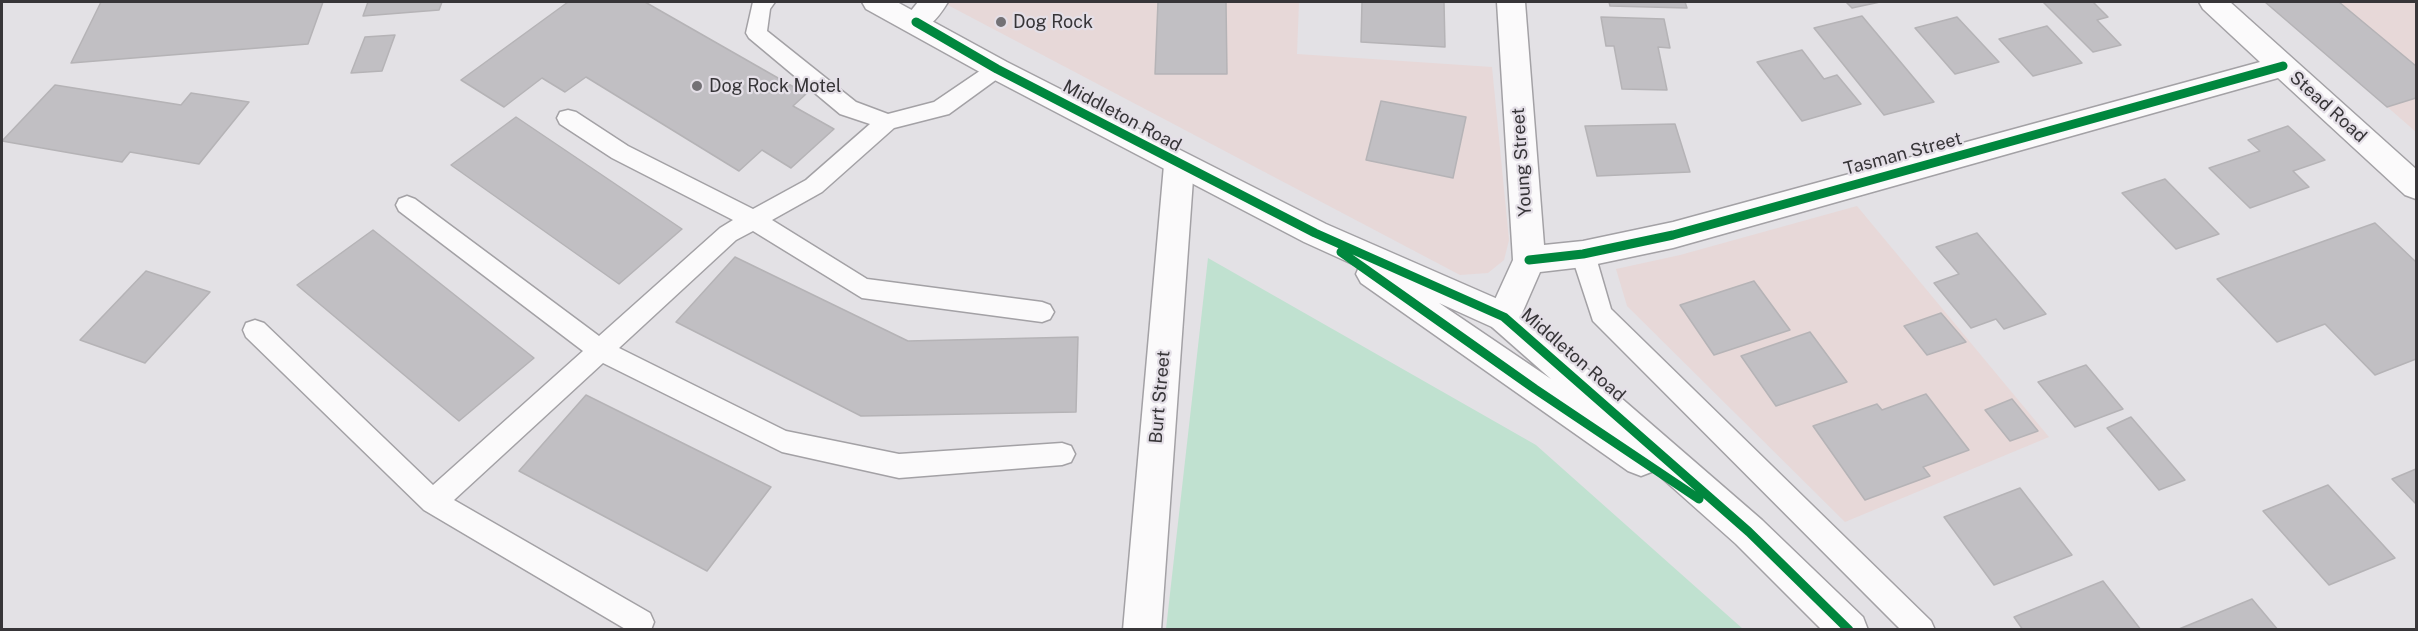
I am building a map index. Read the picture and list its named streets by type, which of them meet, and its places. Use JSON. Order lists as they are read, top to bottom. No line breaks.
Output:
{"streets":{"street":["Stead Road","Middleton Road","Tasman Street","Young Street","Burt Street"]},"crossings":[["Stead Road","Tasman Street"],["Middleton Road","Young Street"],["Middleton Road","Burt Street"],["Tasman Street","Young Street"]],"places":["Dog Rock","Dog Rock Motel"]}
